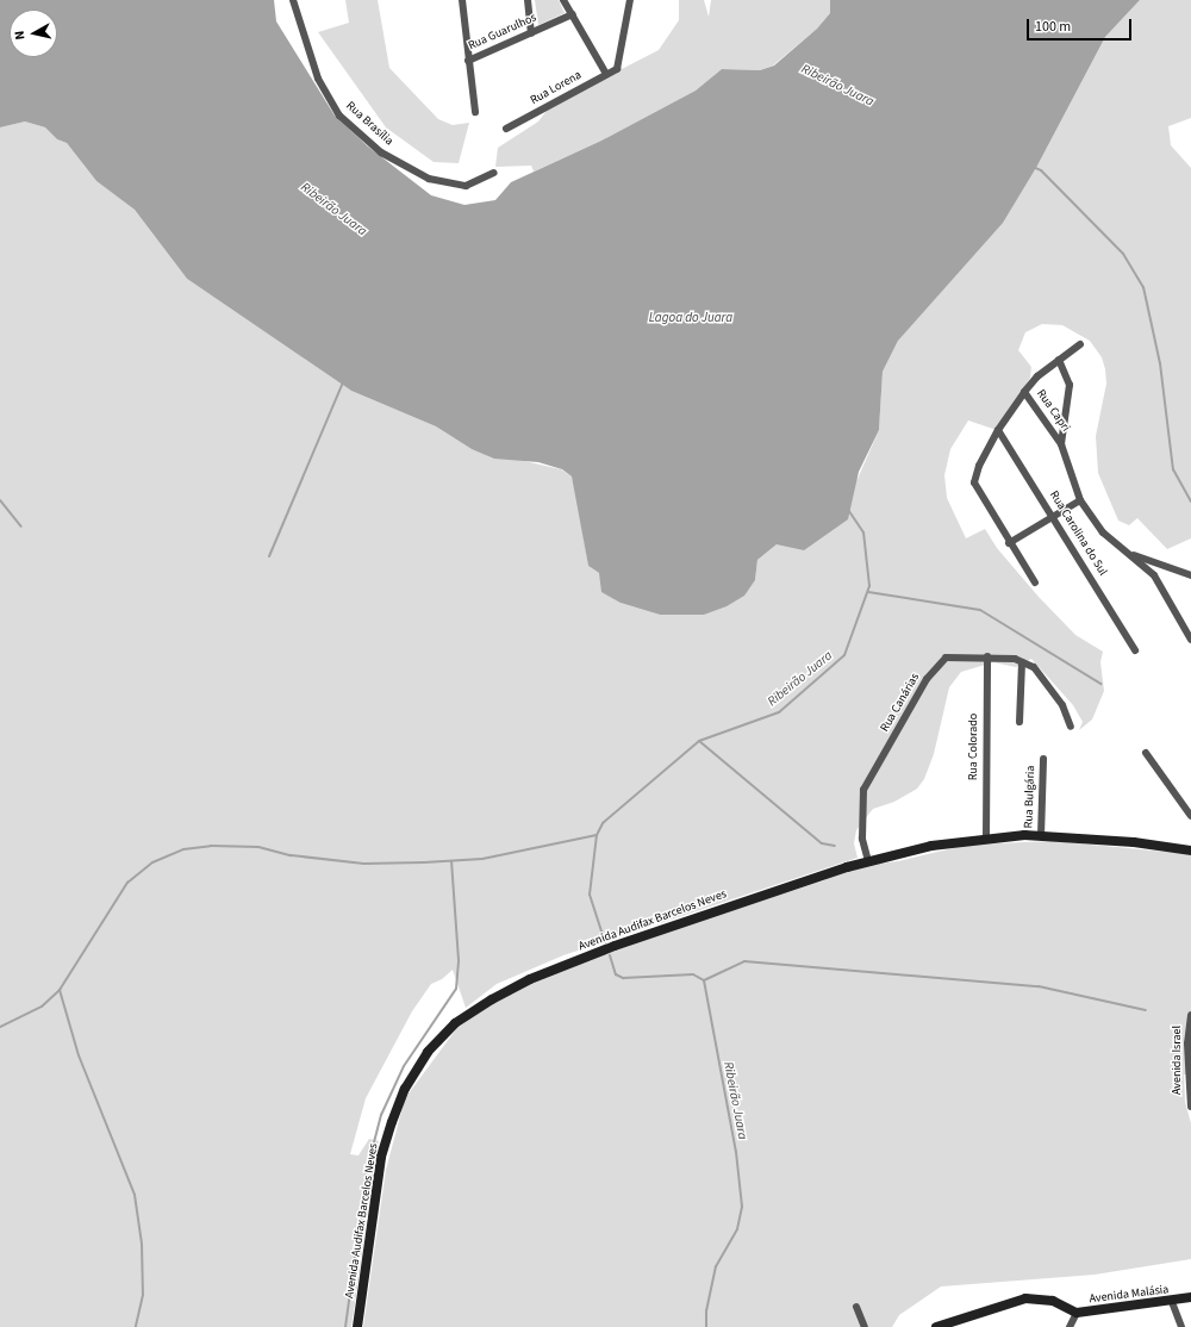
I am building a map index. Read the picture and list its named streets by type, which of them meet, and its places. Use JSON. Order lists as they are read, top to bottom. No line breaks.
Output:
{"streets":{"main road":["Avenida Audifax Barcelos Neves","Avenida Malásia"],"street":["Rua Guarulhos","Rua Lorena","Rua Brasília","Rua Capri","Rua Carolina do Sul","Rua Canárias","Rua Colorado","Rua Bulgária","Avenida Israel"]},"crossings":[["Rua Canárias","Rua Colorado"],["Rua Canárias","Avenida Audifax Barcelos Neves"],["Rua Colorado","Avenida Audifax Barcelos Neves"],["Rua Bulgária","Avenida Audifax Barcelos Neves"]],"water":["Ribeirão Juara","Lagoa do Juara"],"scale_bar":"100 m","north":"left"}
